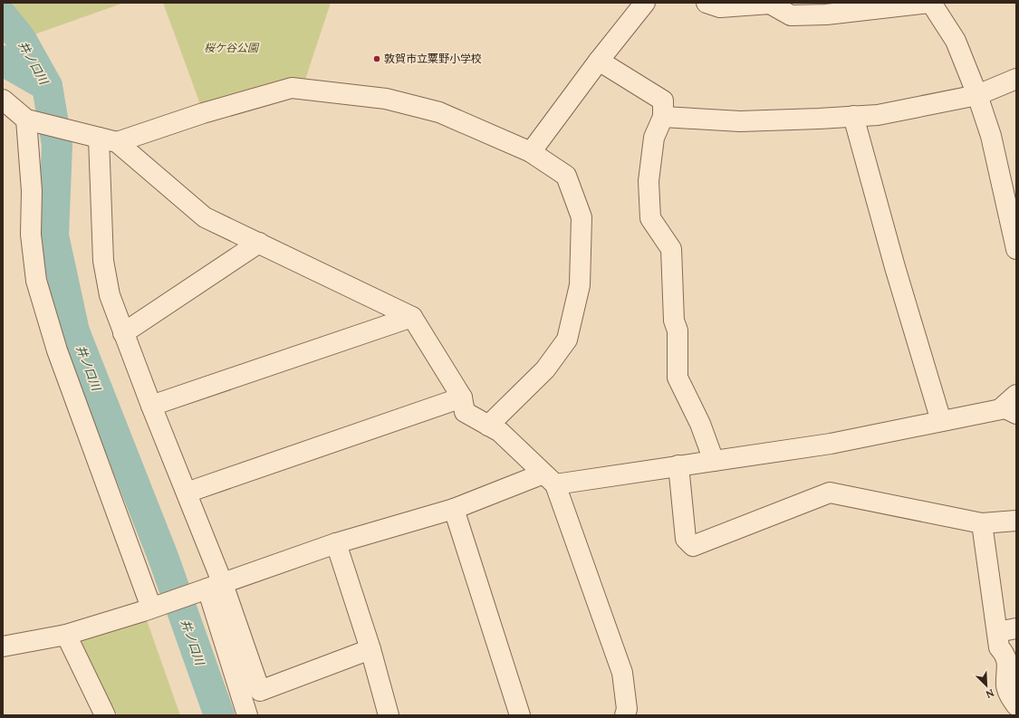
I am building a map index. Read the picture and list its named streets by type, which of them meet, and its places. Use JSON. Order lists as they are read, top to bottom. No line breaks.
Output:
{"water":["井ノ口川"],"parks":["桜ケ谷公園"],"places":["敦賀市立粟野小学校"],"north":"bottom right"}
